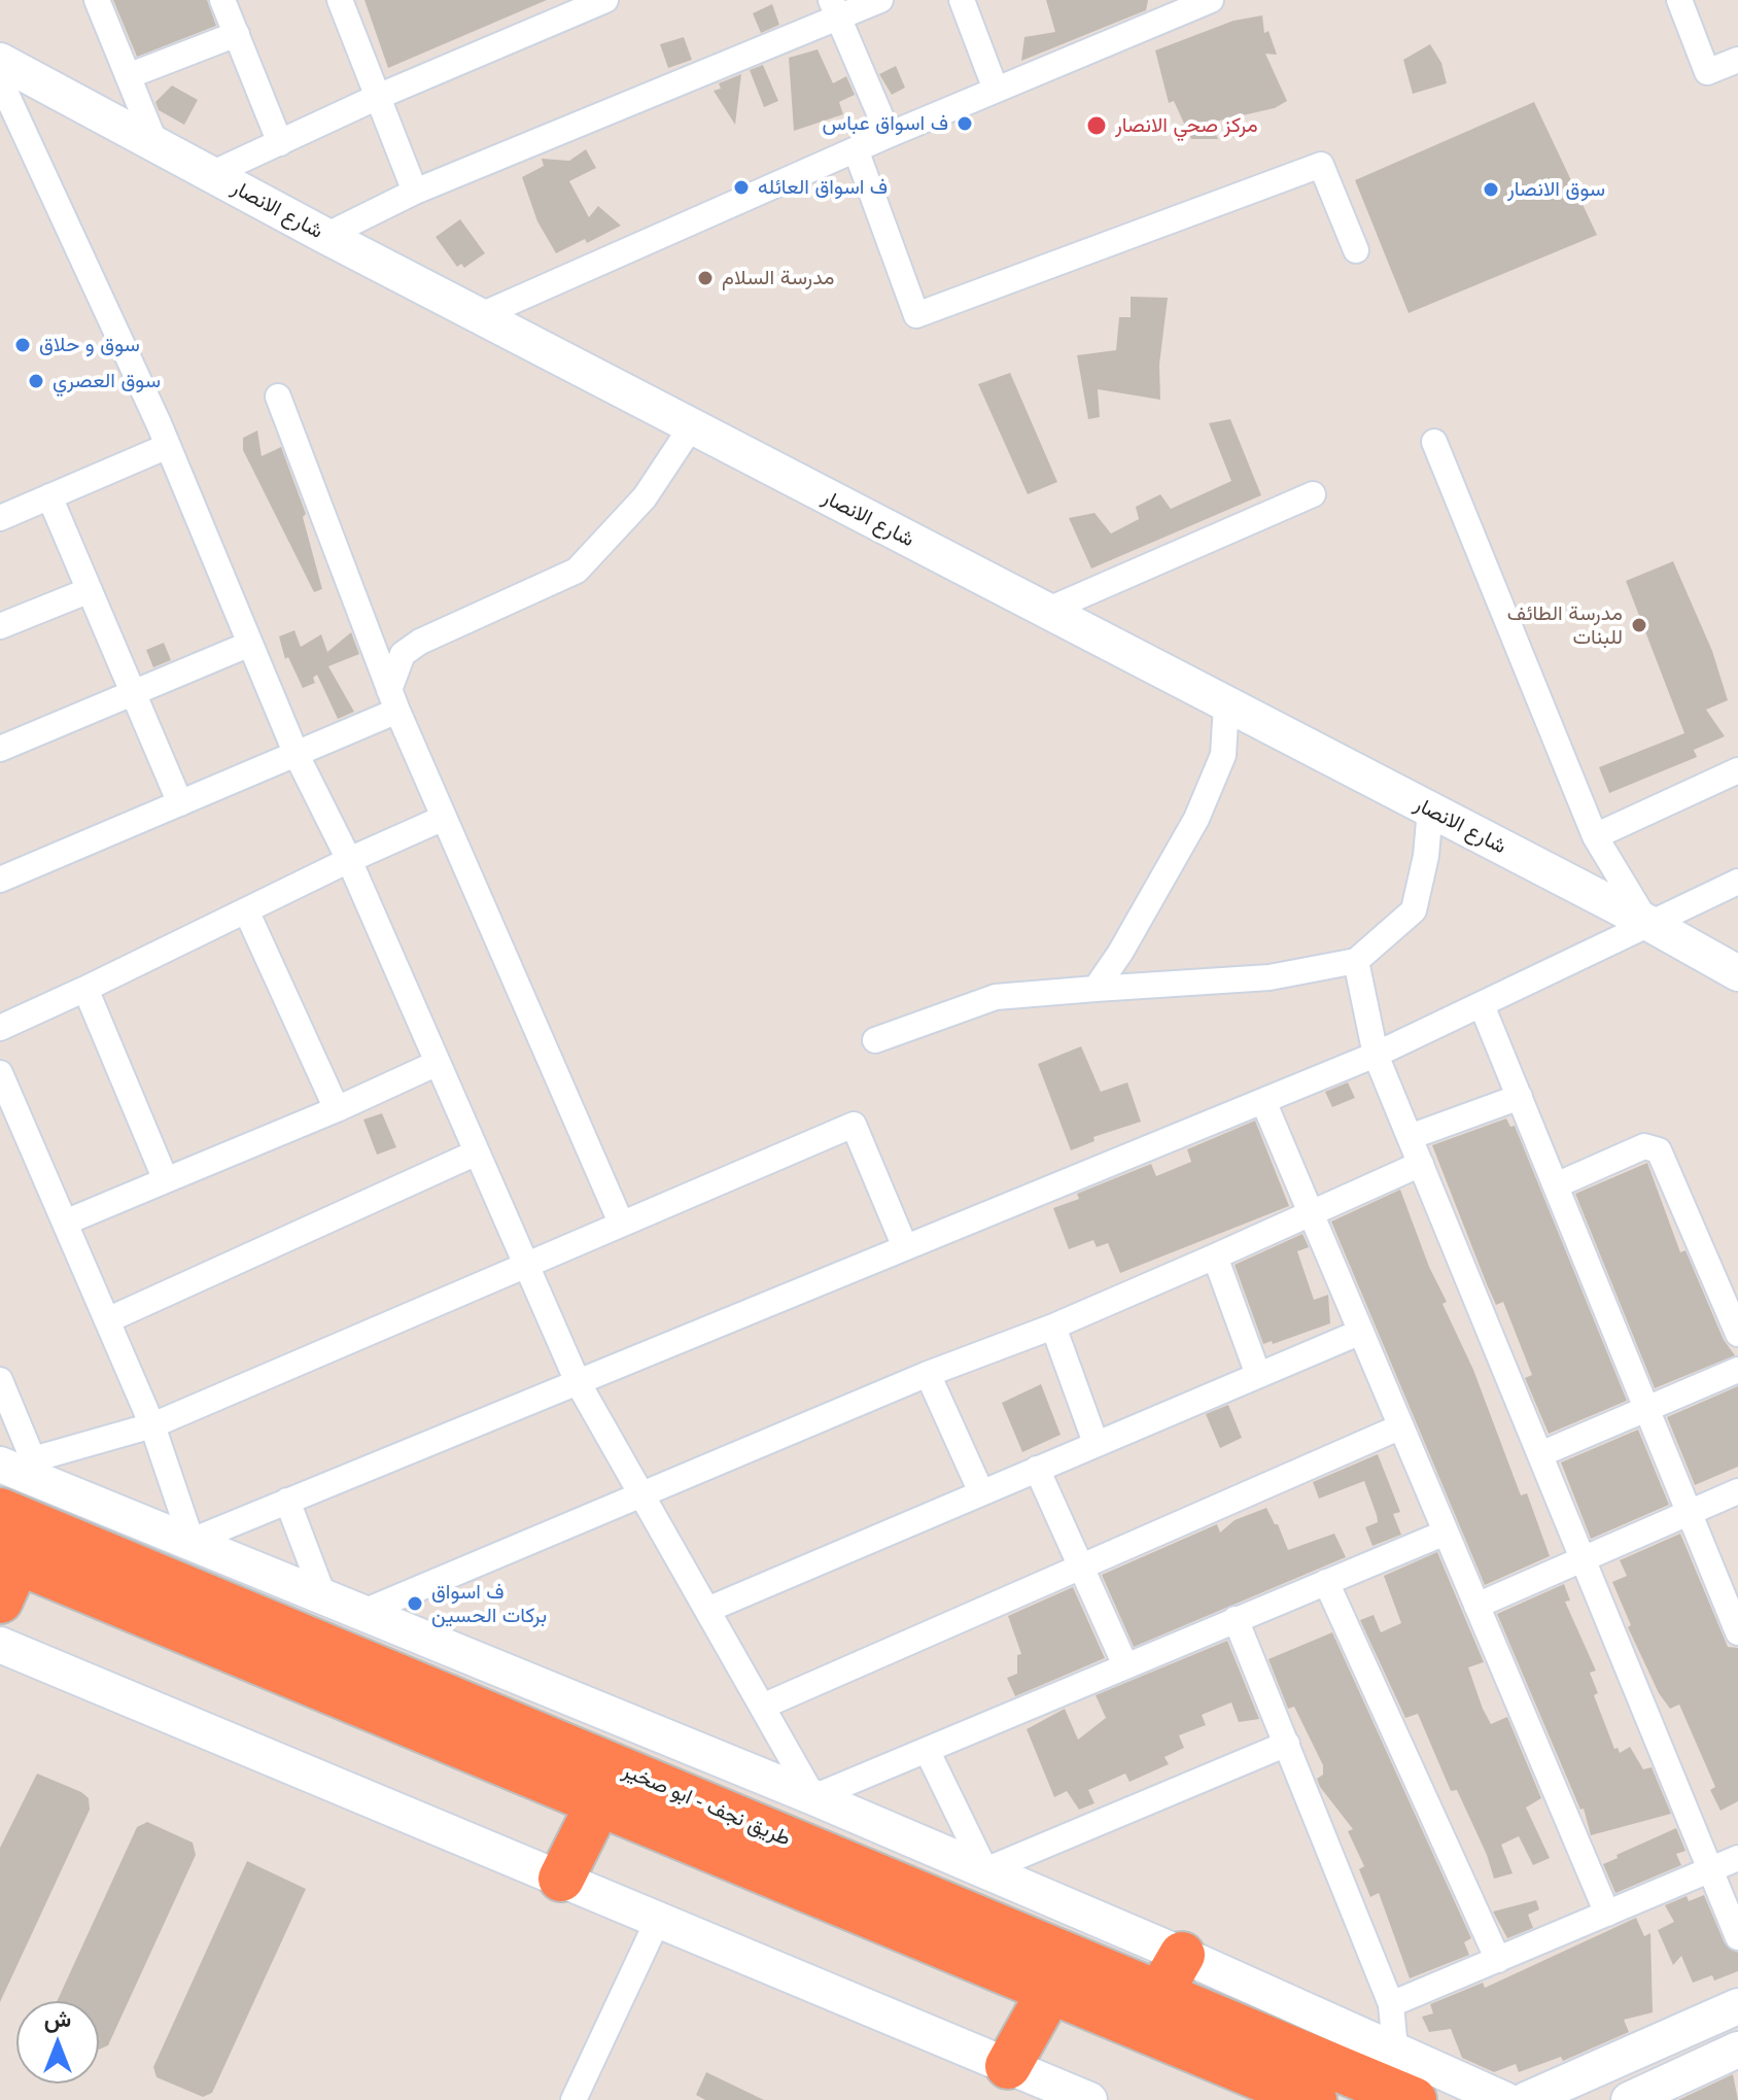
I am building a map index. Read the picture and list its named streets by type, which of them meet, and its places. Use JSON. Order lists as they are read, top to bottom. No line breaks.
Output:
{"streets":{"highway":["طريق نجف - ابو صخير"],"main road":["شارع الانصار"]},"places":["ف اسواق عباس","مركز صحي الانصار","ف اسواق العائله","سوق الانصار","مدرسة السلام","سوق و حلاق","سوق العصري","مدرسة الطائف للبنات","ف اسواق بركات الحسين"],"north":"top"}
